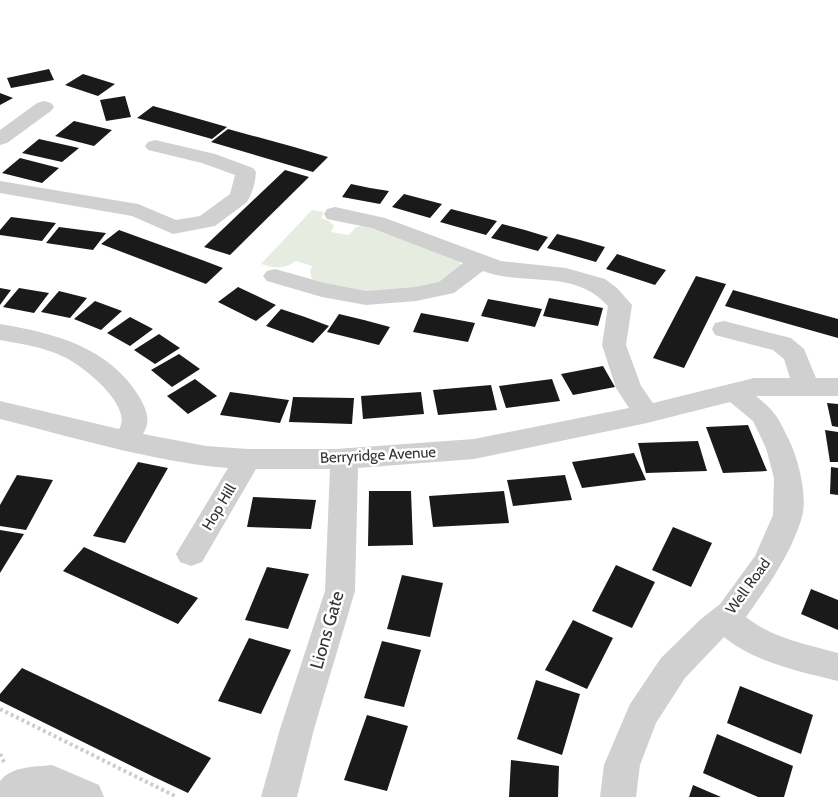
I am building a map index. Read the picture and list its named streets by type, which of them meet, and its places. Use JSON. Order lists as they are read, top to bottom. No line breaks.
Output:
{"streets":{"street":["Berryridge Avenue","Hop Hill","Well Road","Lions Gate"]},"crossings":[["Berryridge Avenue","Hop Hill"],["Berryridge Avenue","Well Road"],["Berryridge Avenue","Lions Gate"]]}
